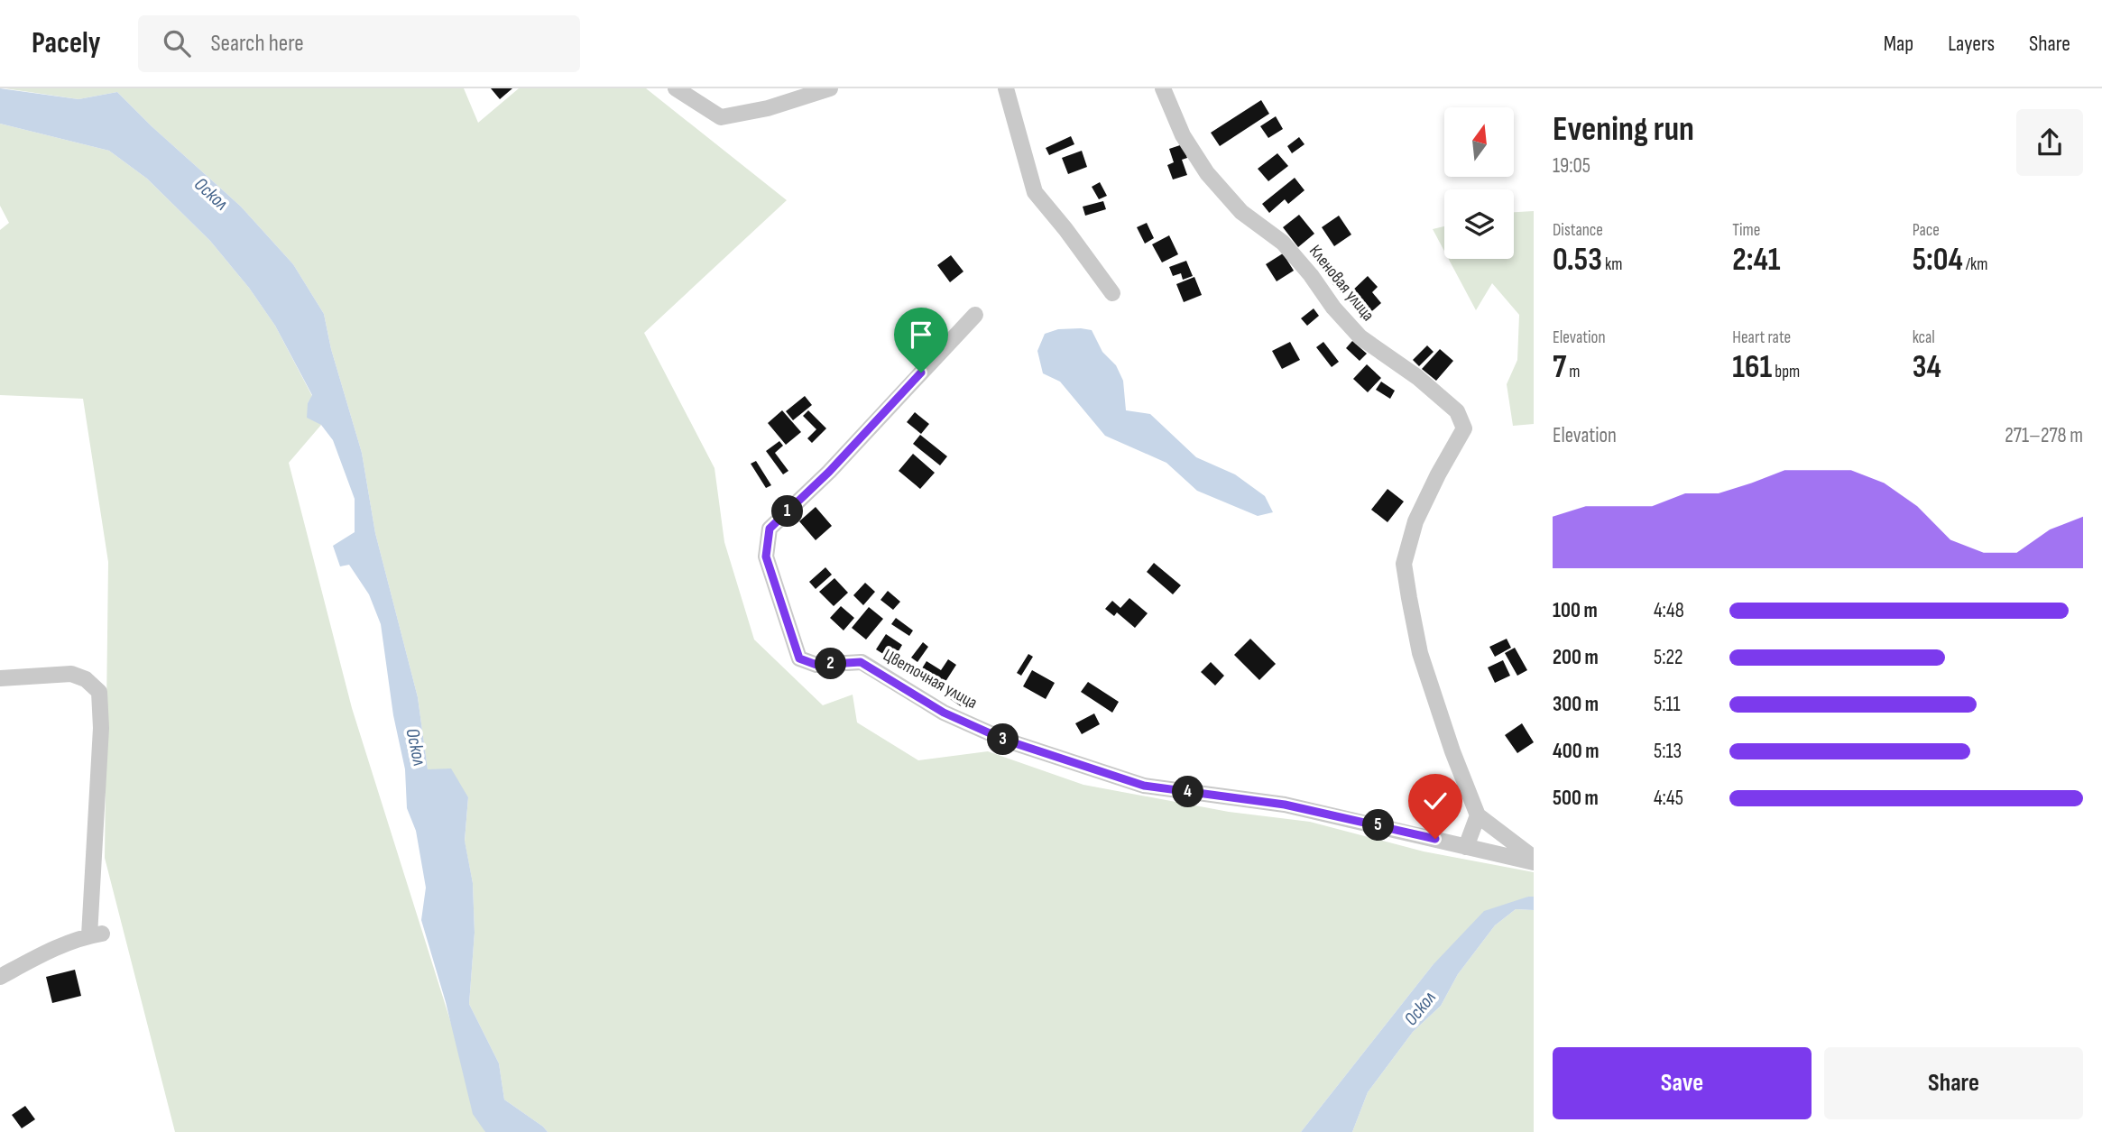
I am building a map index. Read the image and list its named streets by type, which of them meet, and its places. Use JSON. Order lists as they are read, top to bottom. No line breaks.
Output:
{"streets":{"street":["Кленовая улица","Цветочная улица"]},"water":["Оскол"],"north":"top","page":{"header":"Pacely","search":"Search here","nav":["Map","Layers","Share"],"heading":["Evening run","19:05"],"stats":[["Distance","0.53 km"],["Time","2:41"],["Pace","5:04 /km"],["Elevation","7 m"],["Heart rate","161 bpm"],["kcal","34"]],"chart":["Elevation","271–278 m"],"pins":["1","2","3","4","5"],"list":[{"name":"100 m","note":"4:48"},{"name":"200 m","note":"5:22"},{"name":"300 m","note":"5:11"},{"name":"400 m","note":"5:13"},{"name":"500 m","note":"4:45"}],"buttons":["Save","Share"]}}
